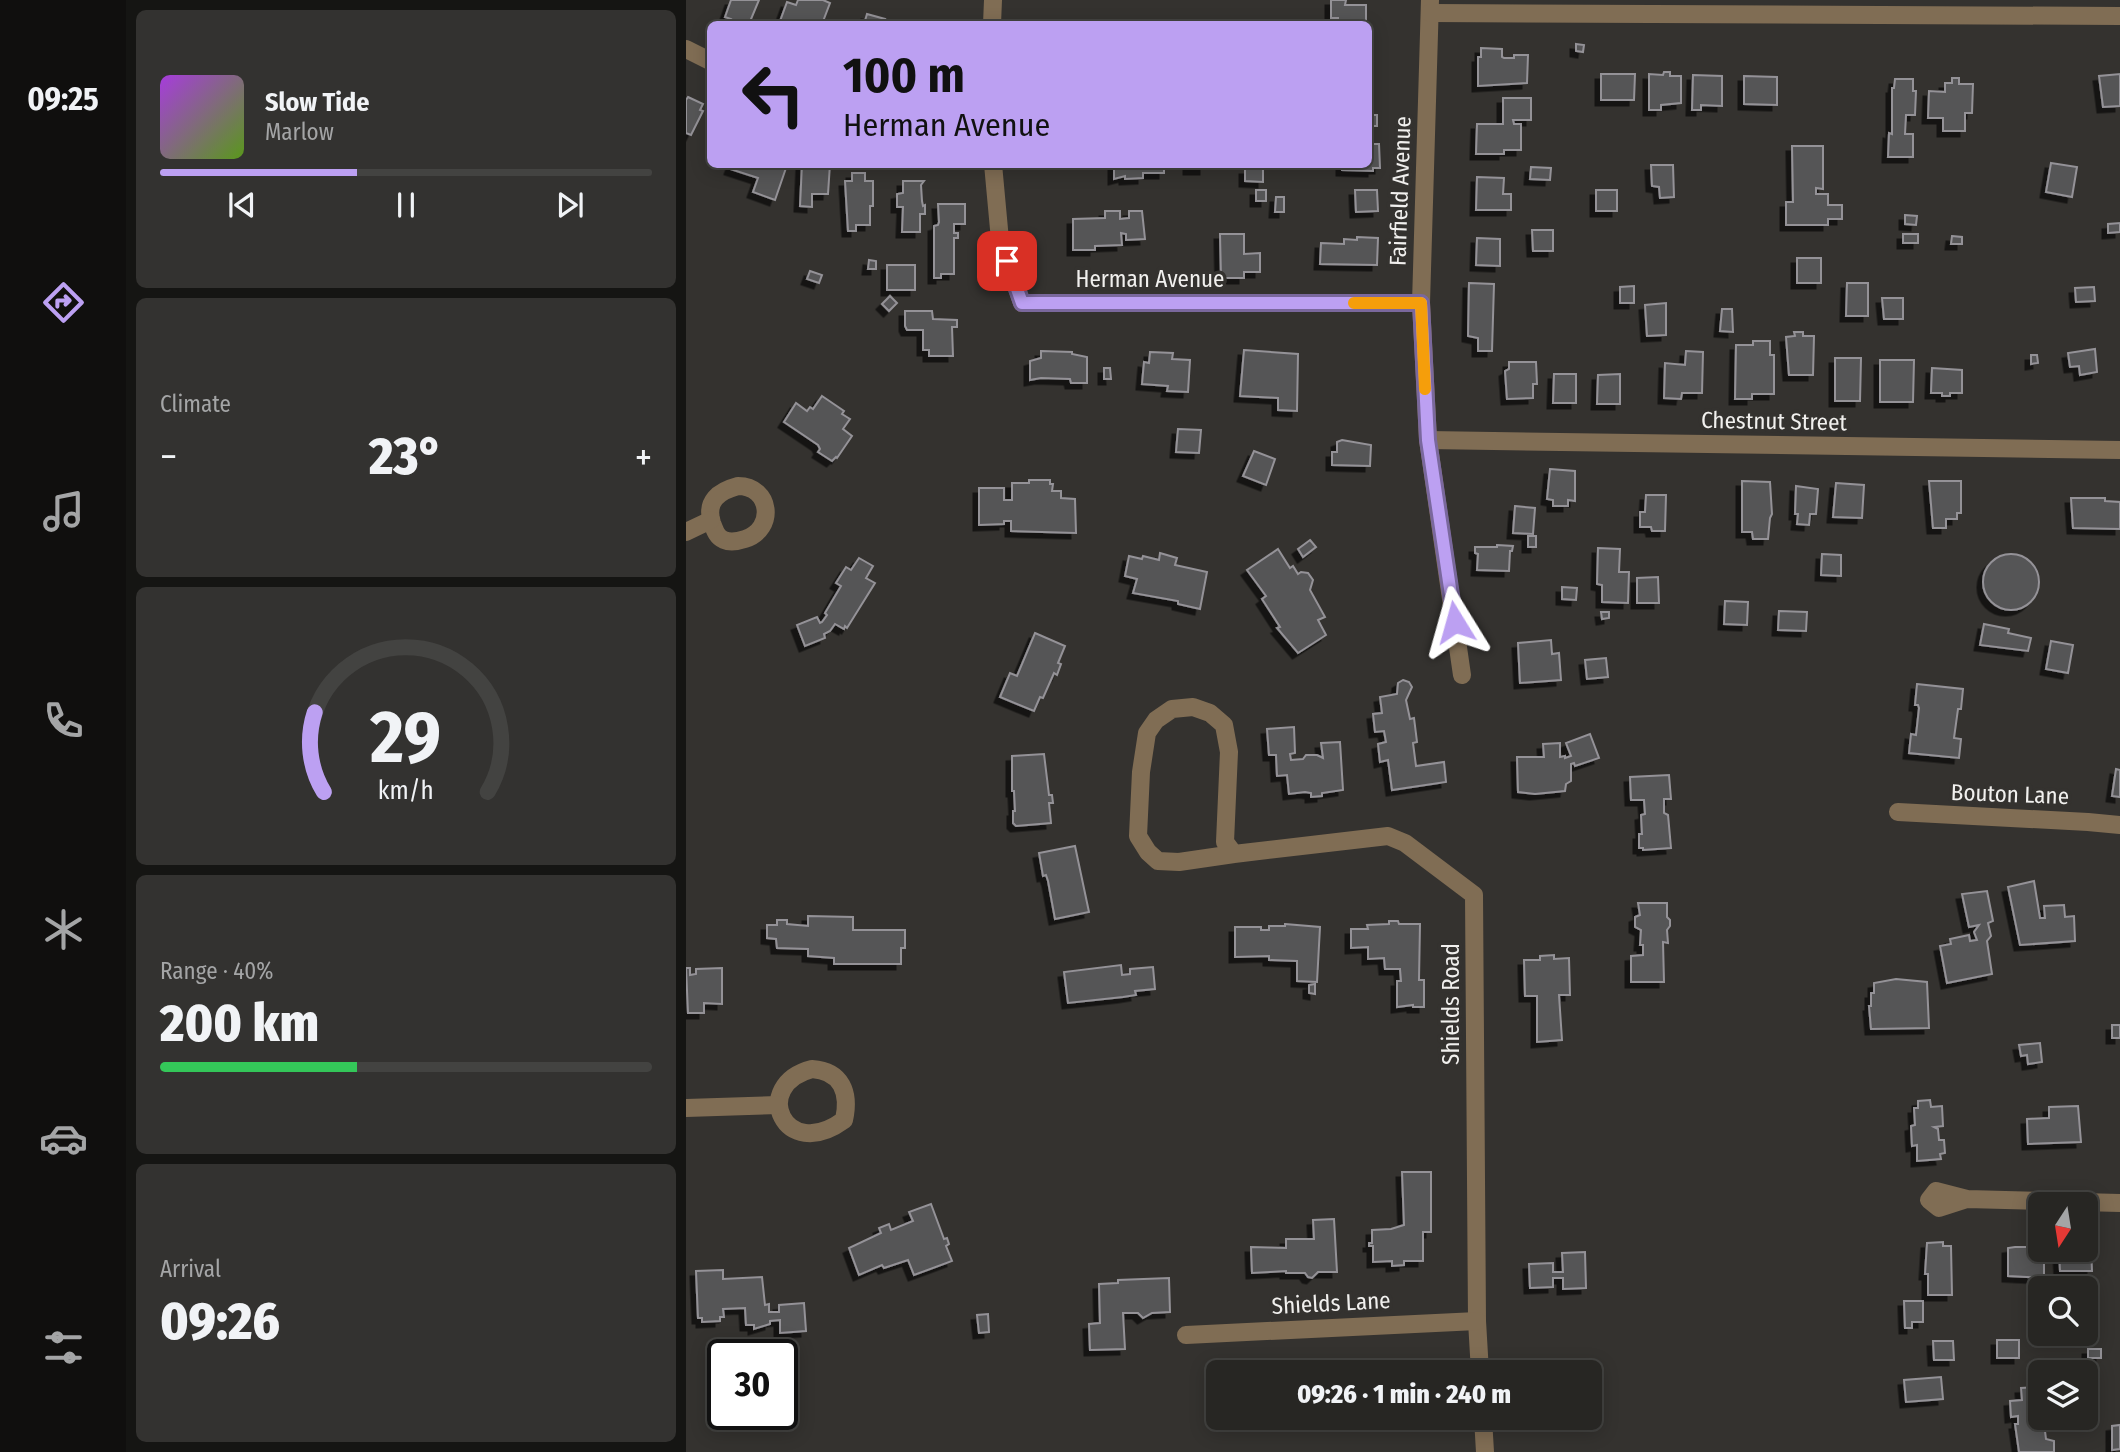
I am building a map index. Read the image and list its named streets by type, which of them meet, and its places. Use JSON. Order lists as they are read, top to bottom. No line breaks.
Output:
{"streets":{"street":["Fairfield Avenue","Herman Avenue","Chestnut Street","Bouton Lane","Shields Road","Shields Lane"]},"crossings":[["Fairfield Avenue","Herman Avenue"],["Fairfield Avenue","Chestnut Street"],["Shields Road","Shields Lane"]],"north":"bottom","page":{"tabs":"09:25","turn":["100 m","Herman Avenue"],"song":["Slow Tide","Marlow"],"tile":["Climate",["Range · 40%","200 km"],["Arrival","09:26"]],"heat":["−","23°","+"],"limit":"30","trip":"09:26 · 1 min · 240 m","gauge":["29","km/h"]}}
